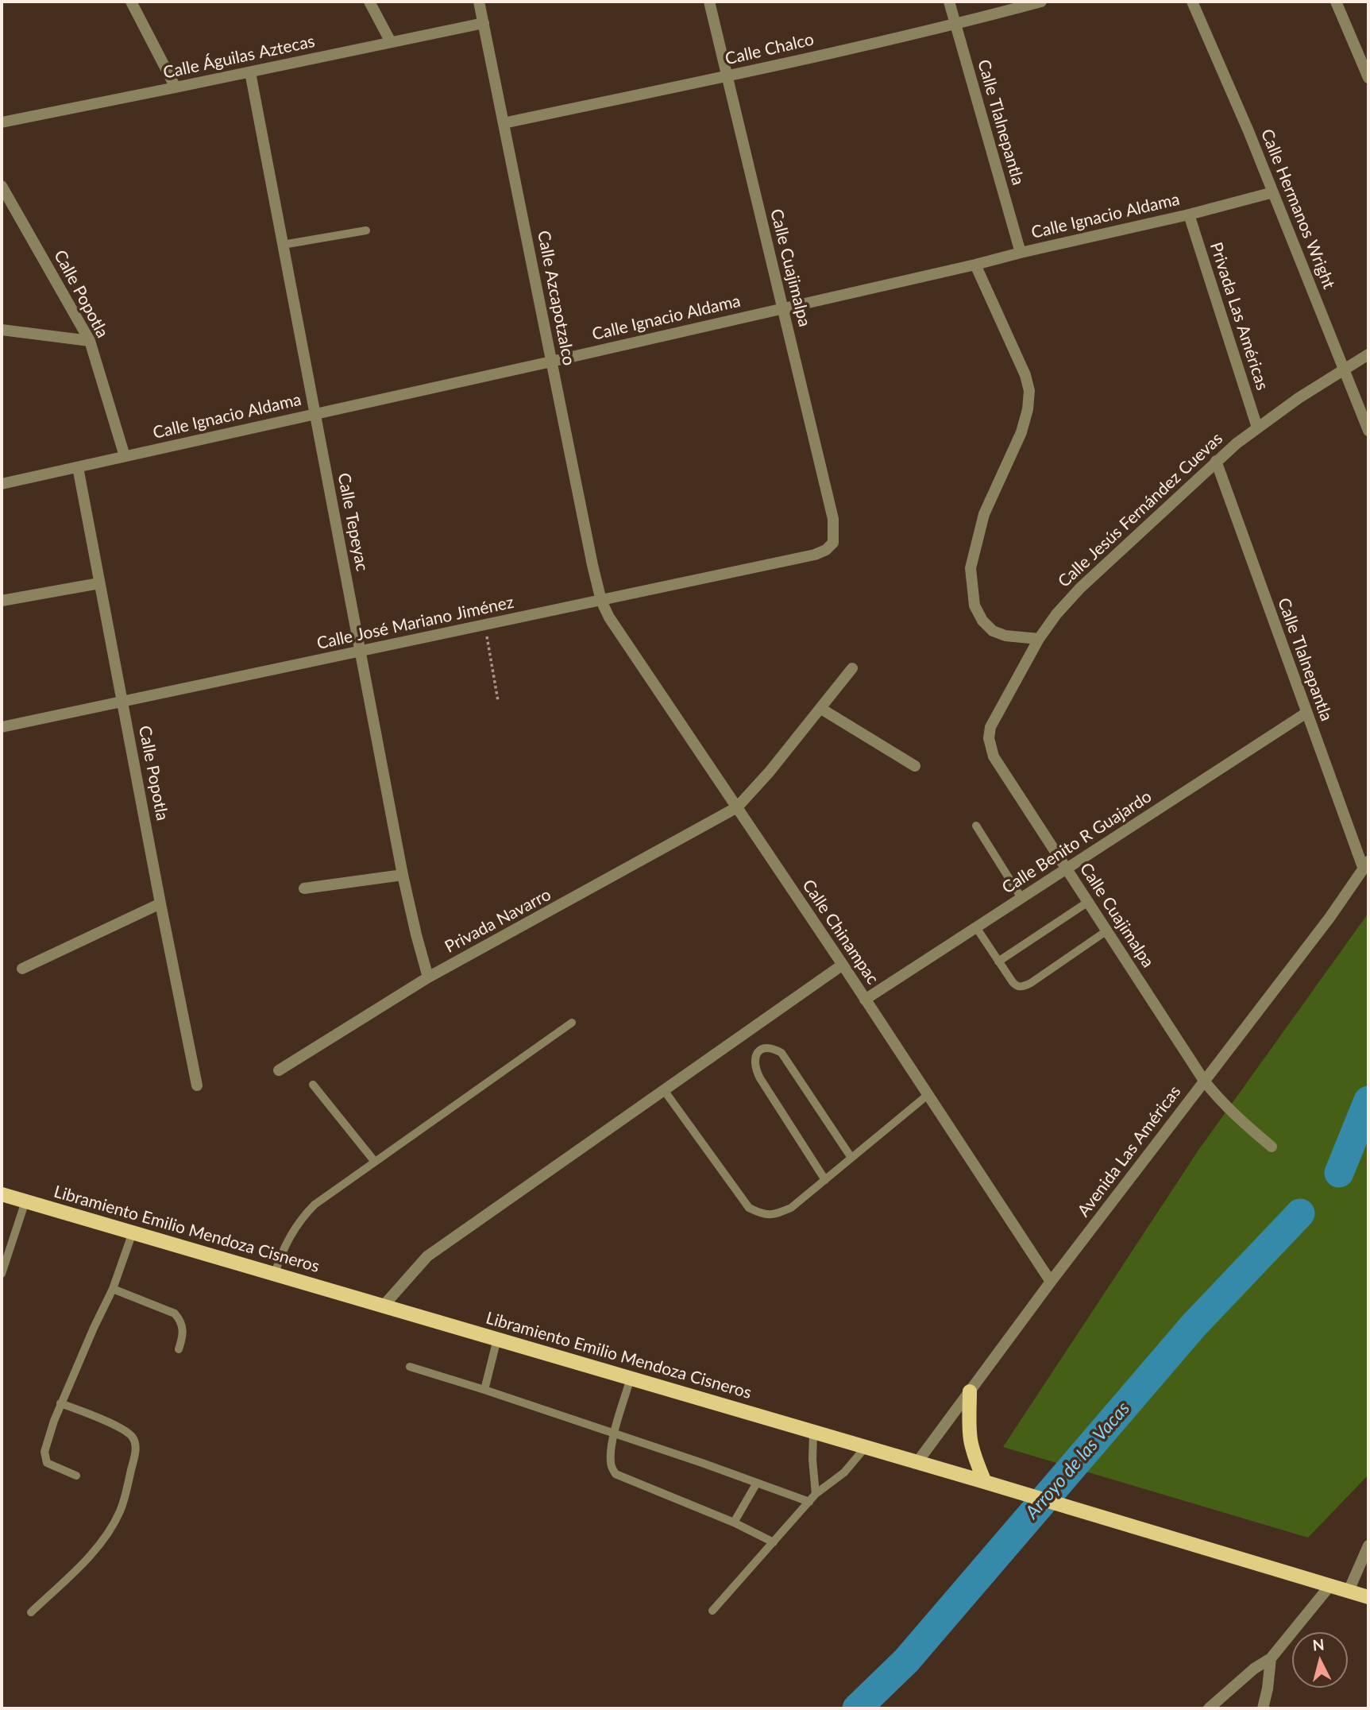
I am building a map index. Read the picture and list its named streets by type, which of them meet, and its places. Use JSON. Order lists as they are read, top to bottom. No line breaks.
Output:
{"streets":{"main road":["Libramiento Emilio Mendoza Cisneros"],"street":["Calle Chalco","Calle Águilas Aztecas","Calle Tlalnepantla","Calle Hermanos Wright","Calle Ignacio Aldama","Calle Cuajimalpa","Calle Popotla","Calle Azcapotzalco","Privada Las Américas","Calle Jesús Fernández Cuevas","Calle Tepeyac","Calle José Mariano Jiménez","Calle Benito R Guajardo","Privada Navarro","Calle Chinampac","Avenida Las Américas"]},"crossings":[["Calle Chalco","Calle Tlalnepantla"],["Calle Chalco","Calle Cuajimalpa"],["Calle Chalco","Calle Azcapotzalco"],["Calle Águilas Aztecas","Calle Azcapotzalco"],["Calle Águilas Aztecas","Calle Tepeyac"],["Calle Tlalnepantla","Calle Ignacio Aldama"],["Calle Tlalnepantla","Calle Jesús Fernández Cuevas"],["Calle Tlalnepantla","Calle Benito R Guajardo"],["Calle Tlalnepantla","Avenida Las Américas"],["Calle Hermanos Wright","Calle Ignacio Aldama"],["Calle Hermanos Wright","Calle Jesús Fernández Cuevas"],["Calle Ignacio Aldama","Calle Cuajimalpa"],["Calle Ignacio Aldama","Calle Popotla"],["Calle Ignacio Aldama","Calle Azcapotzalco"],["Calle Ignacio Aldama","Privada Las Américas"],["Calle Ignacio Aldama","Calle Tepeyac"],["Calle Cuajimalpa","Calle Jesús Fernández Cuevas"],["Calle Cuajimalpa","Calle José Mariano Jiménez"],["Calle Cuajimalpa","Calle Benito R Guajardo"],["Calle Cuajimalpa","Avenida Las Américas"],["Calle Popotla","Calle José Mariano Jiménez"],["Calle Azcapotzalco","Calle José Mariano Jiménez"],["Calle Azcapotzalco","Calle Chinampac"],["Privada Las Américas","Calle Jesús Fernández Cuevas"],["Calle Tepeyac","Calle José Mariano Jiménez"],["Calle Tepeyac","Privada Navarro"],["Calle José Mariano Jiménez","Calle Chinampac"],["Calle Benito R Guajardo","Calle Chinampac"],["Privada Navarro","Calle Chinampac"],["Calle Chinampac","Avenida Las Américas"],["Avenida Las Américas","Libramiento Emilio Mendoza Cisneros"]],"water":["Arroyo de las Vacas"],"north":"top"}
